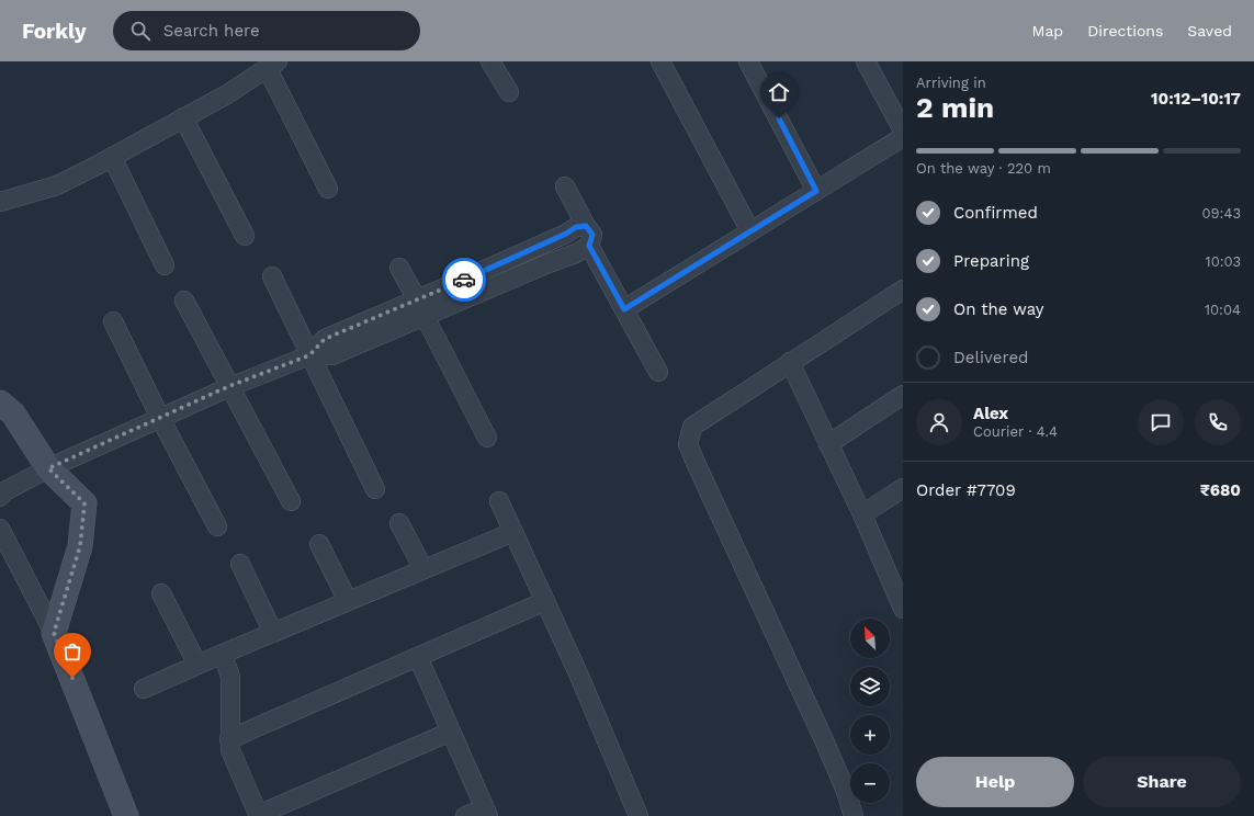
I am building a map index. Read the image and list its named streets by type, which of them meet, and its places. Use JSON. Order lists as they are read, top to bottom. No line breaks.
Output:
{"north":"top left","page":{"header":"Forkly","search":"Search here","nav":["Map","Directions","Saved"],"heading":["2 min","Arriving in","10:12–10:17"],"panel":["Alex","Courier · 4.4","Order #7709","₹680"],"bar":"On the way · 220 m","list":[["Confirmed","09:43"],["Preparing","10:03"],["On the way","10:04"],"Delivered"],"map_buttons":["+","−"],"buttons":["Help","Share"]}}
